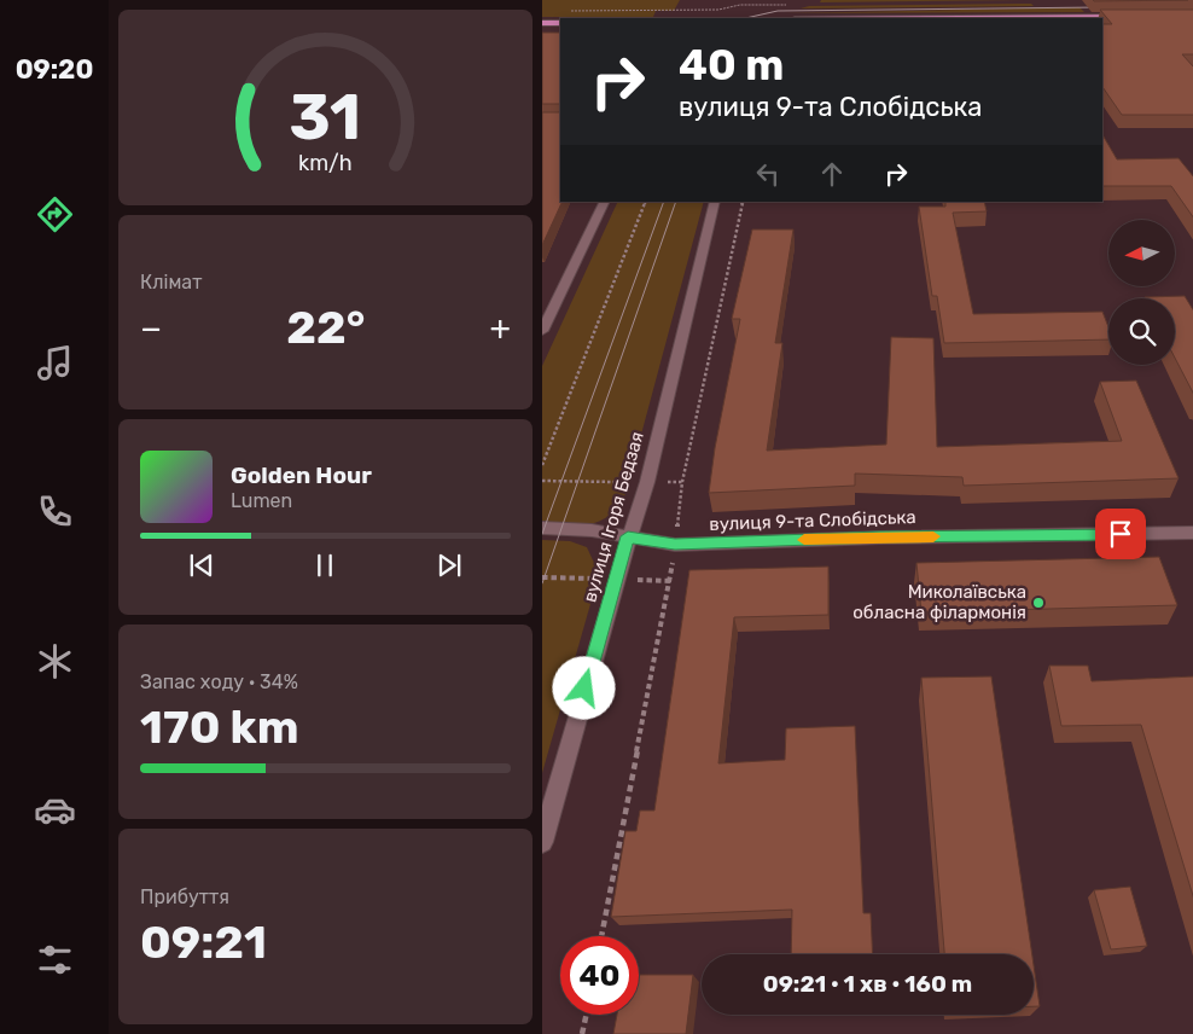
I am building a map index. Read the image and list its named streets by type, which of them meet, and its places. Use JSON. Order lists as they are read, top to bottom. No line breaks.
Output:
{"streets":{"street":["вулиця Ігоря Бедзая","вулиця 9-та Слобідська"]},"crossings":[["вулиця Ігоря Бедзая","вулиця 9-та Слобідська"]],"places":["Миколаївська обласна філармонія"],"north":"left","page":{"tabs":"09:20","turn":["40 m","вулиця 9-та Слобідська"],"tile":["Клімат",["Запас ходу · 34%","170 km"],["Прибуття","09:21"]],"heat":["−","22°","+"],"song":["Golden Hour","Lumen"],"limit":"40","trip":"09:21 · 1 хв · 160 m","gauge":["31","km/h"]}}
